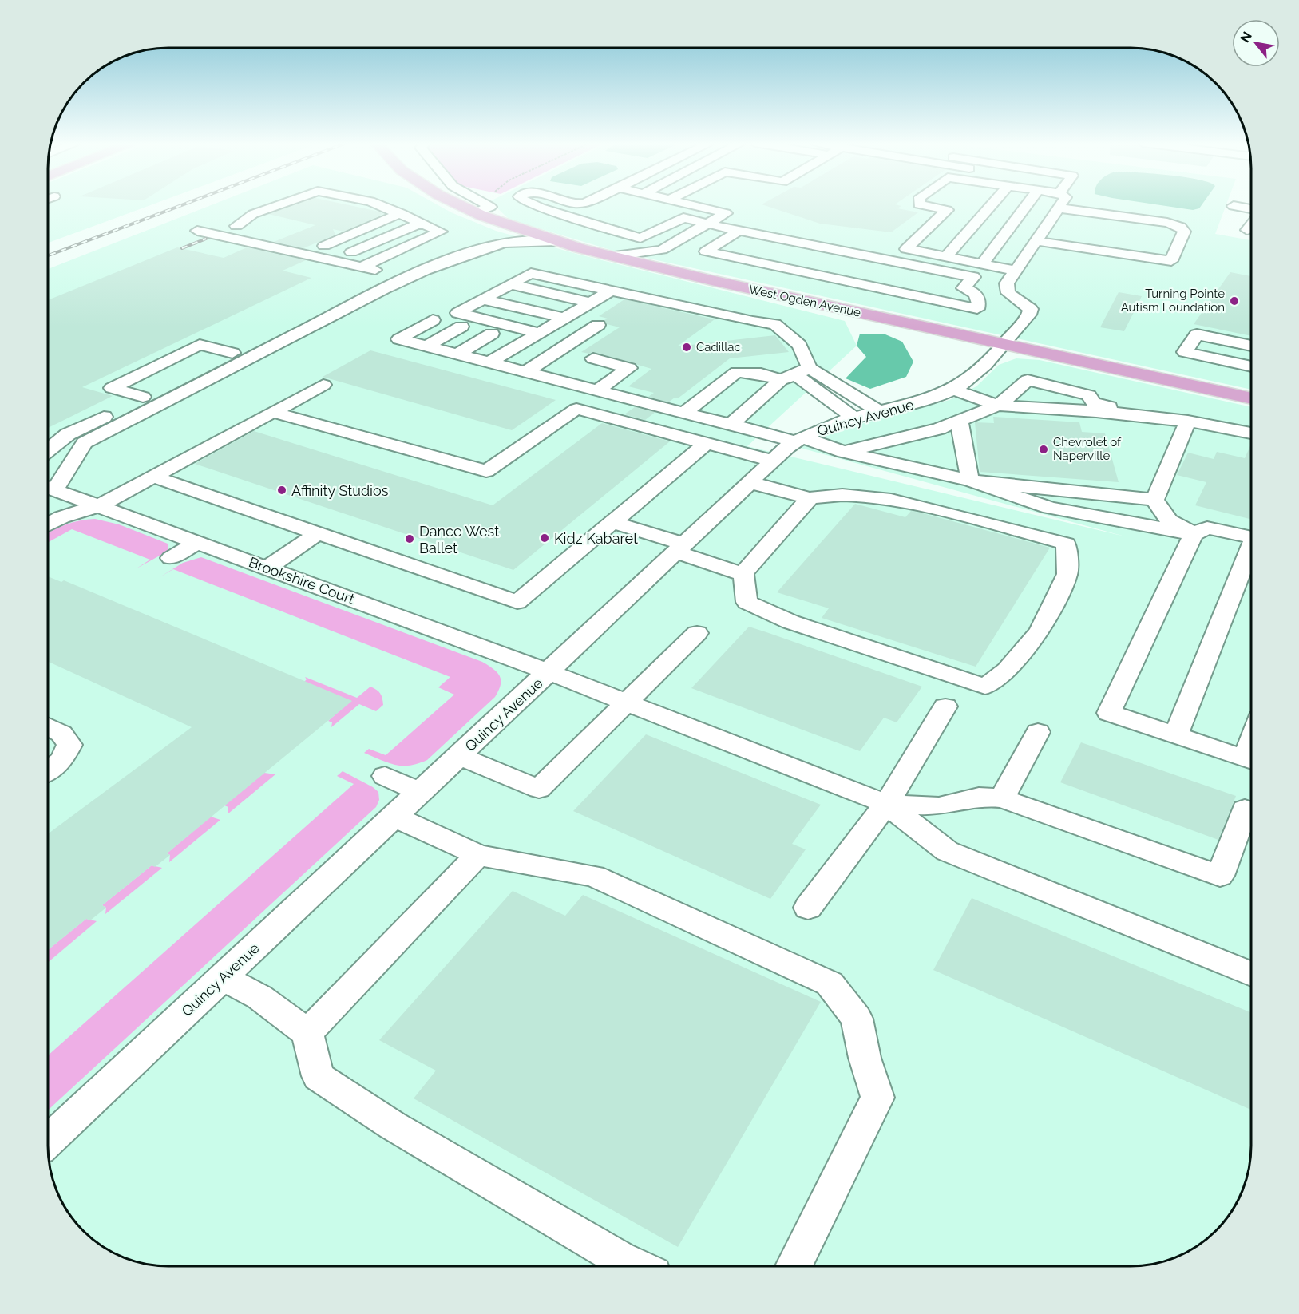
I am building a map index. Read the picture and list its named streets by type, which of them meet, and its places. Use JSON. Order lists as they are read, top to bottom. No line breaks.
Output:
{"streets":{"main road":["West Ogden Avenue"],"street":["Quincy Avenue","Brookshire Court"]},"crossings":[["West Ogden Avenue","Quincy Avenue"],["Quincy Avenue","Brookshire Court"]],"places":["Turning Pointe Autism Foundation","Cadillac","Chevrolet of Naperville","Affinity Studios","Kidz Kabaret","Dance West Ballet"],"north":"top left"}
